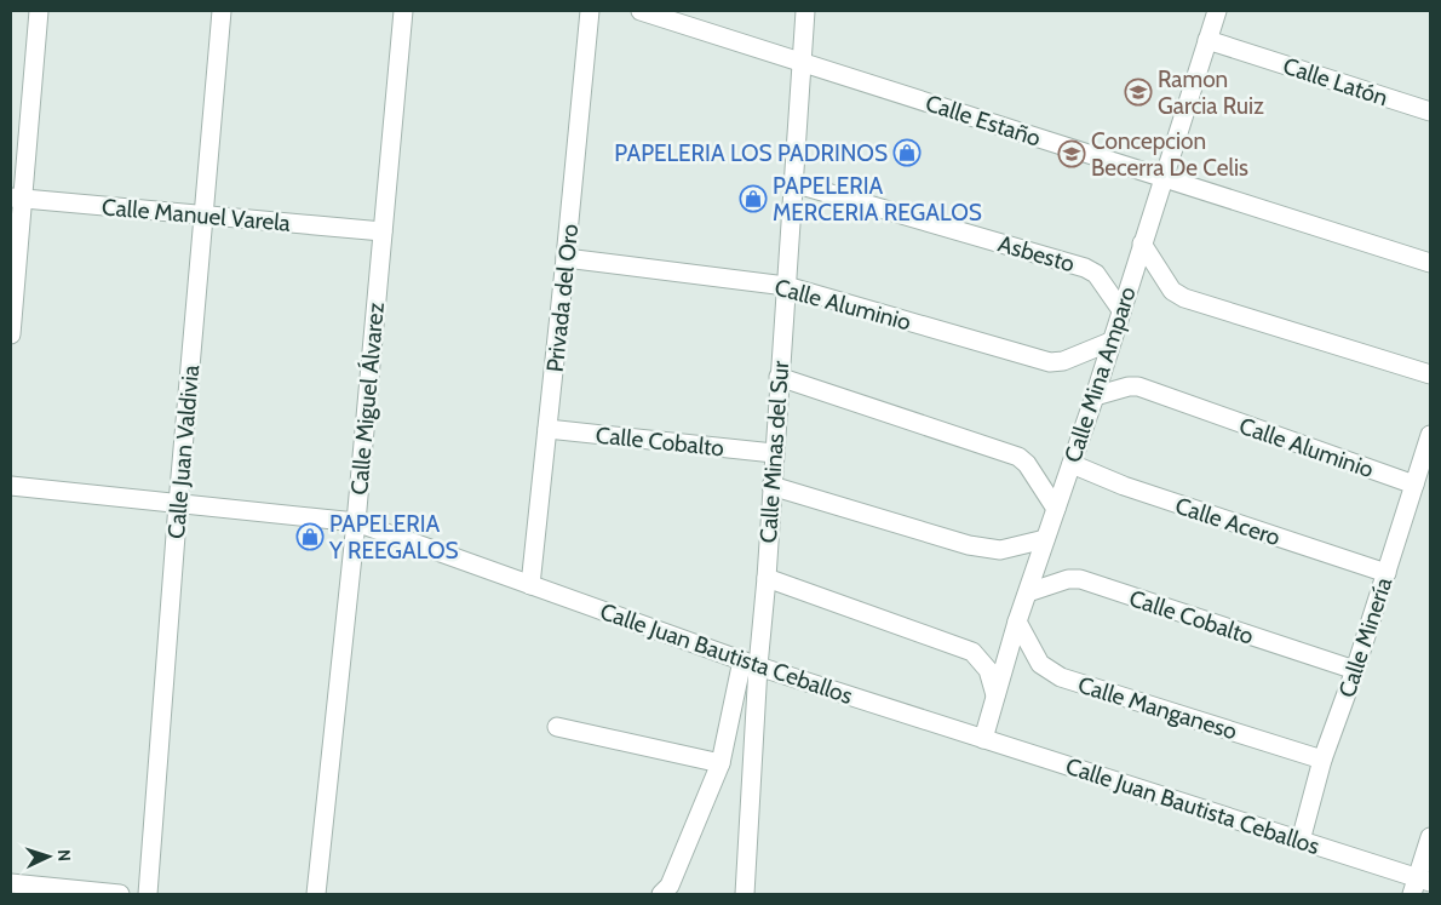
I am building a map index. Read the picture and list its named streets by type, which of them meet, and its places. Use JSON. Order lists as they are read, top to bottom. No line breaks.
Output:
{"streets":{"street":["Calle Latón","Calle Estaño","Calle Manuel Varela","Asbesto","Privada del Oro","Calle Aluminio","Calle Mina Amparo","Calle Miguel Álvarez","Calle Cobalto","Calle Juan Valdivia","Calle Minas del Sur","Calle Acero","Calle Minería","Calle Juan Bautista Ceballos","Calle Manganeso"]},"crossings":[["Calle Latón","Calle Mina Amparo"],["Calle Estaño","Calle Mina Amparo"],["Calle Estaño","Calle Minas del Sur"],["Calle Manuel Varela","Calle Miguel Álvarez"],["Calle Manuel Varela","Calle Juan Valdivia"],["Asbesto","Calle Mina Amparo"],["Asbesto","Calle Minas del Sur"],["Privada del Oro","Calle Aluminio"],["Privada del Oro","Calle Cobalto"],["Privada del Oro","Calle Juan Bautista Ceballos"],["Calle Aluminio","Calle Mina Amparo"],["Calle Aluminio","Calle Minas del Sur"],["Calle Aluminio","Calle Minería"],["Calle Mina Amparo","Calle Cobalto"],["Calle Mina Amparo","Calle Acero"],["Calle Mina Amparo","Calle Juan Bautista Ceballos"],["Calle Mina Amparo","Calle Manganeso"],["Calle Miguel Álvarez","Calle Juan Bautista Ceballos"],["Calle Cobalto","Calle Minas del Sur"],["Calle Cobalto","Calle Minería"],["Calle Juan Valdivia","Calle Juan Bautista Ceballos"],["Calle Minas del Sur","Calle Juan Bautista Ceballos"],["Calle Acero","Calle Minería"],["Calle Minería","Calle Juan Bautista Ceballos"],["Calle Minería","Calle Manganeso"]],"places":{"school or university":["Ramon Garcia Ruiz","Concepcion Becerra De Celis"],"shop":["PAPELERIA LOS PADRINOS","PAPELERIA MERCERIA REGALOS","PAPELERIA Y REEGALOS"]},"north":"right"}
